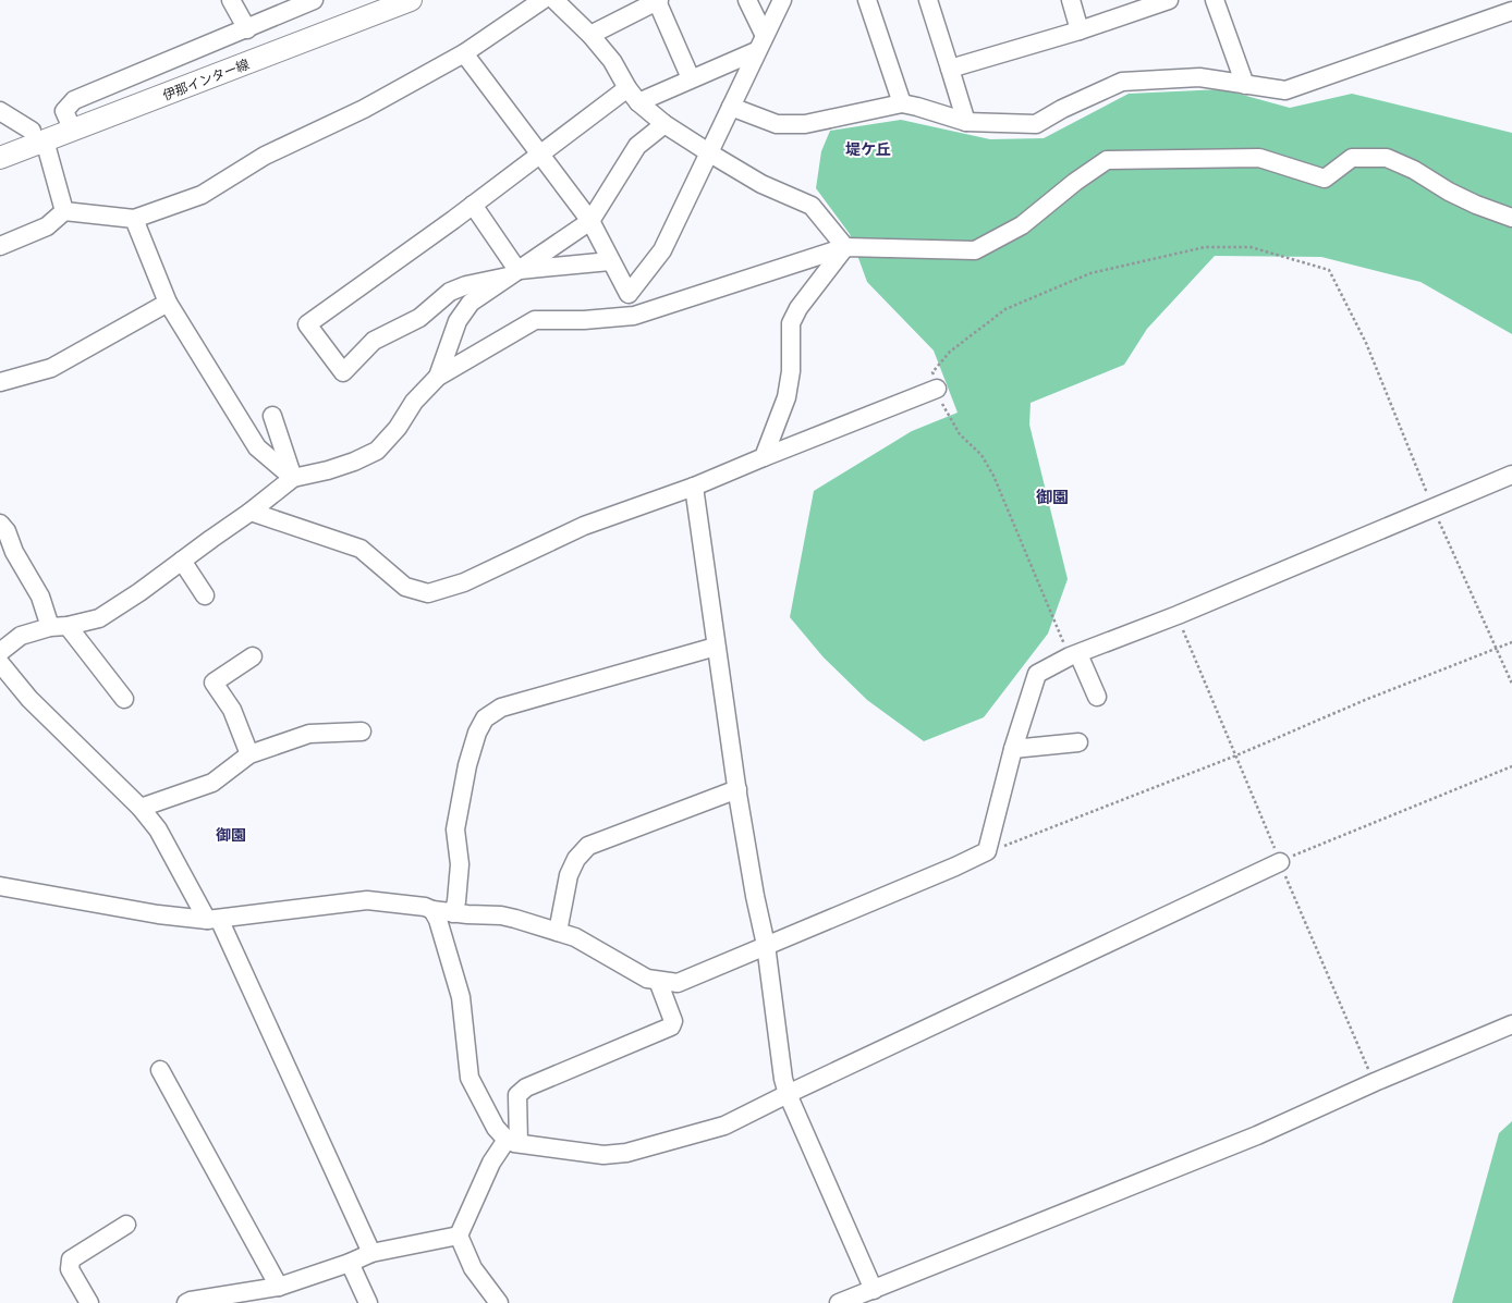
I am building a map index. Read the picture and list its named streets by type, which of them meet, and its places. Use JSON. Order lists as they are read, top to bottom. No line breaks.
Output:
{"streets":{"main road":["伊那インター線"]},"districts":["堤ケ丘","御園","御園"]}
